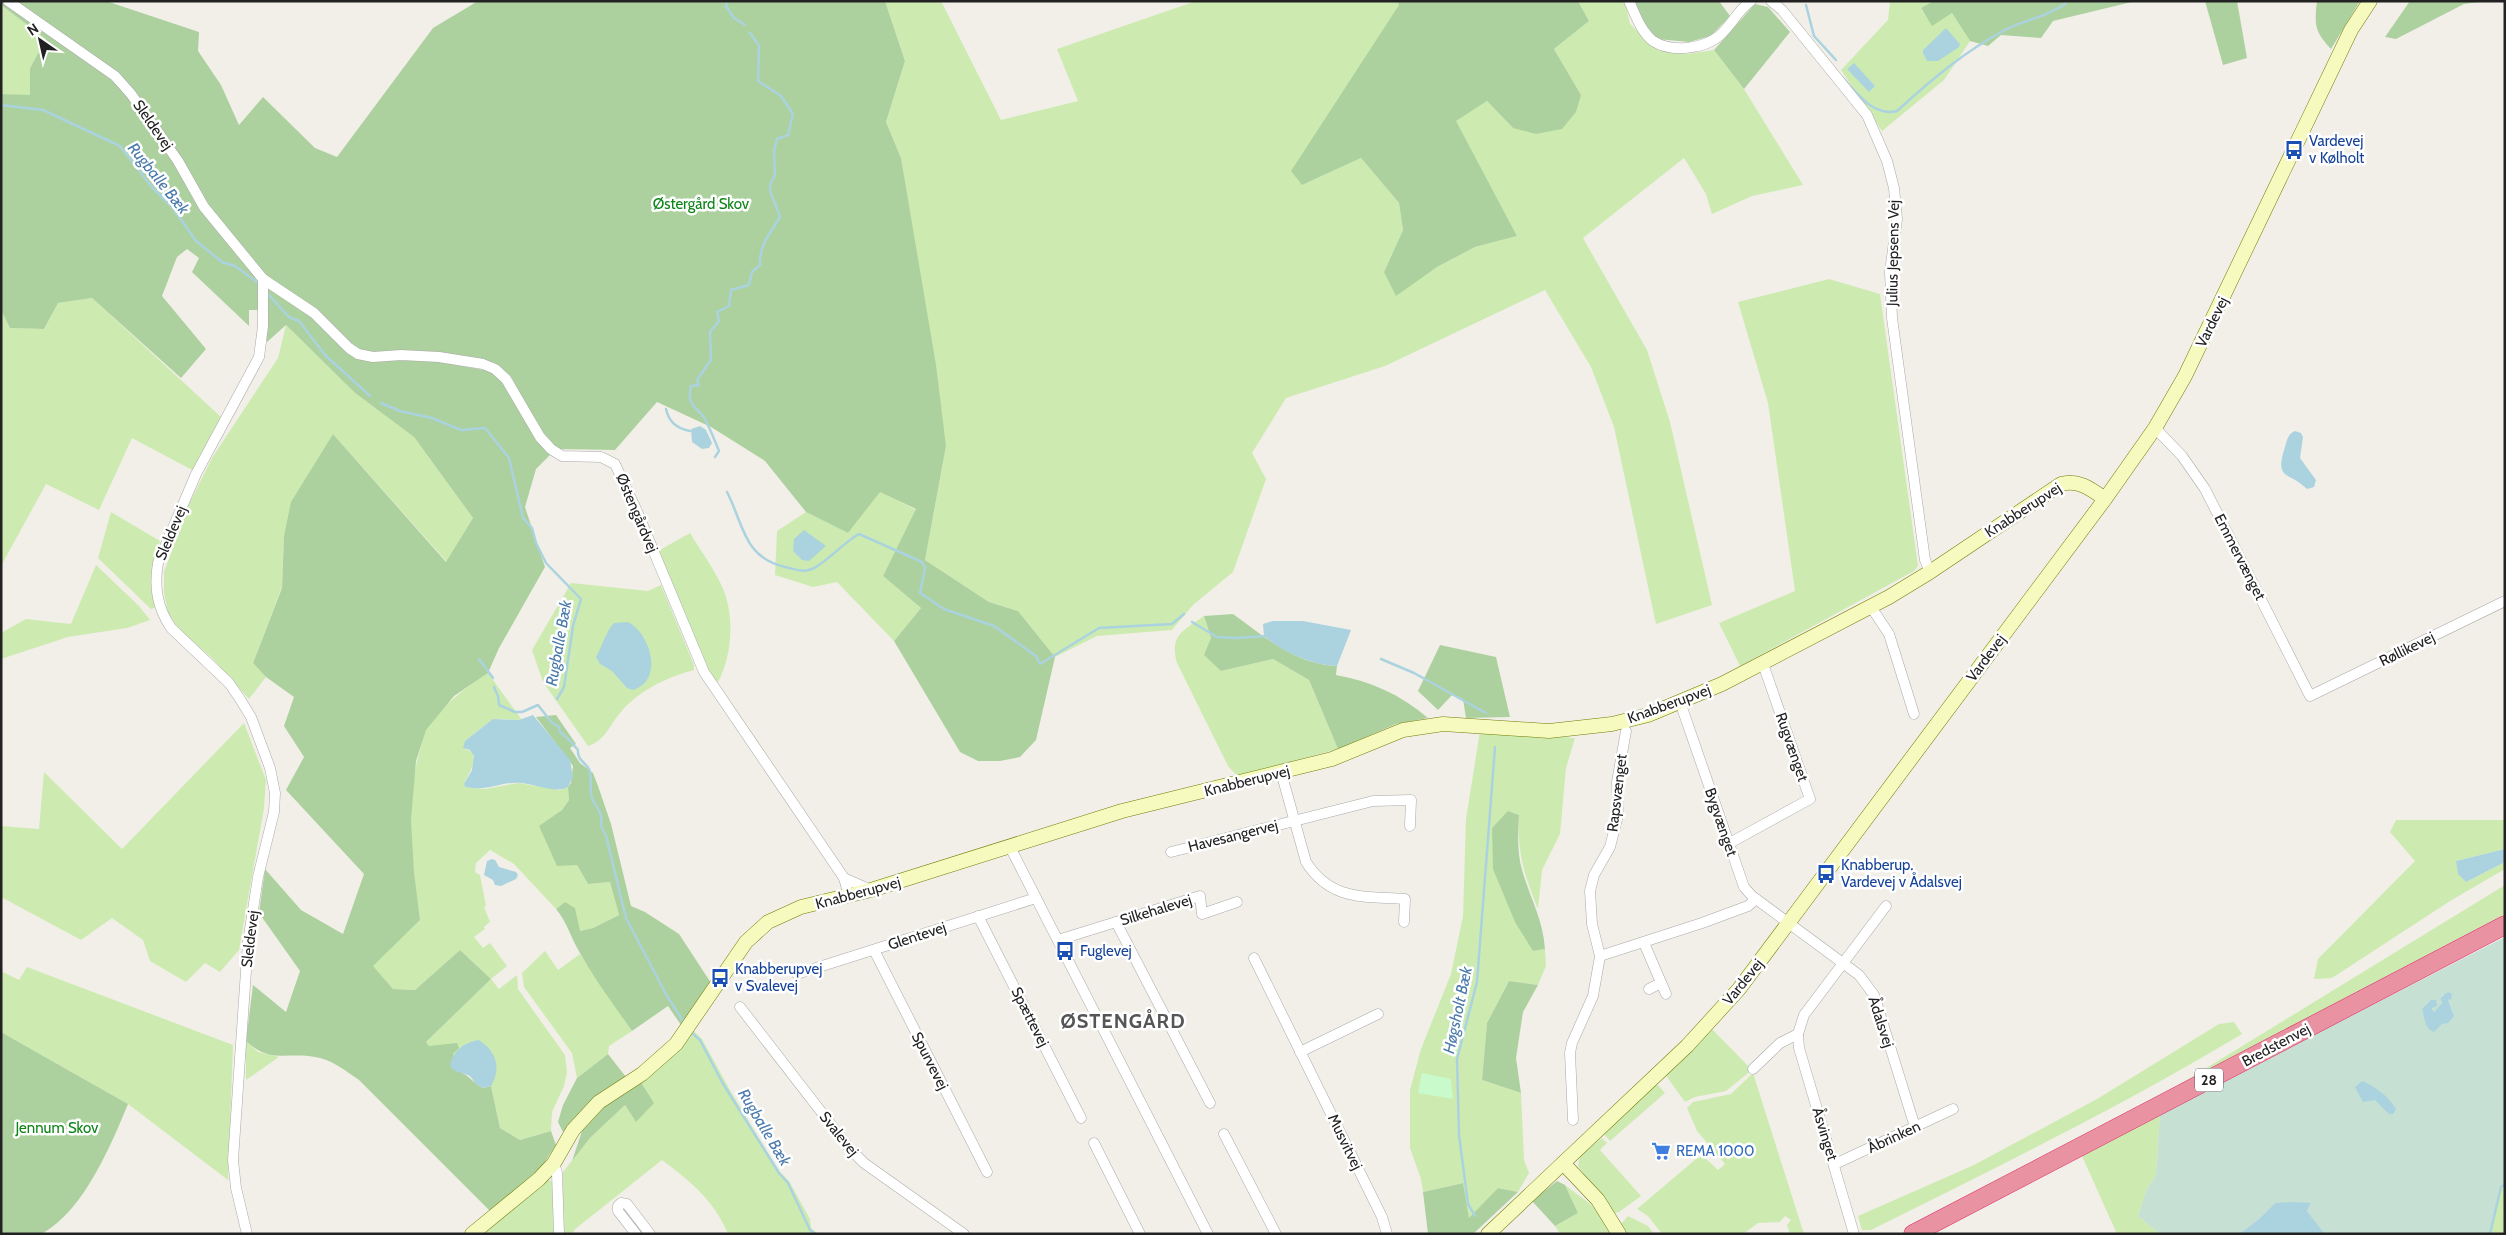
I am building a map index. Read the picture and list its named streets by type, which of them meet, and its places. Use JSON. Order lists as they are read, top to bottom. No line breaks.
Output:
{"streets":{"highway":["Bredstenvej","28"],"street":["Sleldevej","Julius Jepsens Vej","Vardevej","Knabberupvej","Østengårdvej","Emmervænget","Røllikevej","Rugvænget","Rapsvænget","Bygvænget","Havesangervej","Silkehalevej","Glentevej","Spættevej","Ådalsvej","Spurvevej","Svalevej","Åsvinget","Åbrinken","Musvitvej"]},"crossings":[["Sleldevej","Østengårdvej"],["Julius Jepsens Vej","Knabberupvej"],["Vardevej","Knabberupvej"],["Vardevej","Emmervænget"],["Vardevej","Bygvænget"],["Vardevej","Ådalsvej"],["Knabberupvej","Østengårdvej"],["Knabberupvej","Rugvænget"],["Knabberupvej","Bygvænget"],["Knabberupvej","Havesangervej"],["Emmervænget","Røllikevej"],["Rugvænget","Bygvænget"],["Bygvænget","Ådalsvej"],["Glentevej","Spættevej"],["Glentevej","Spurvevej"],["Ådalsvej","Åbrinken"],["Åsvinget","Åbrinken"]],"districts":["ØSTENGÅRD"],"water":["Rugballe Bæk","Høgsholt Bæk"],"parks":["Østergård Skov","Jennum Skov"],"places":{"bus stop":["Vardevej v Kølholt","Knabberup, Vardevej v Ådalsvej","Fuglevej","Knabberupvej v Svalevej"],"supermarket":["REMA 1000"]},"north":"top left"}
